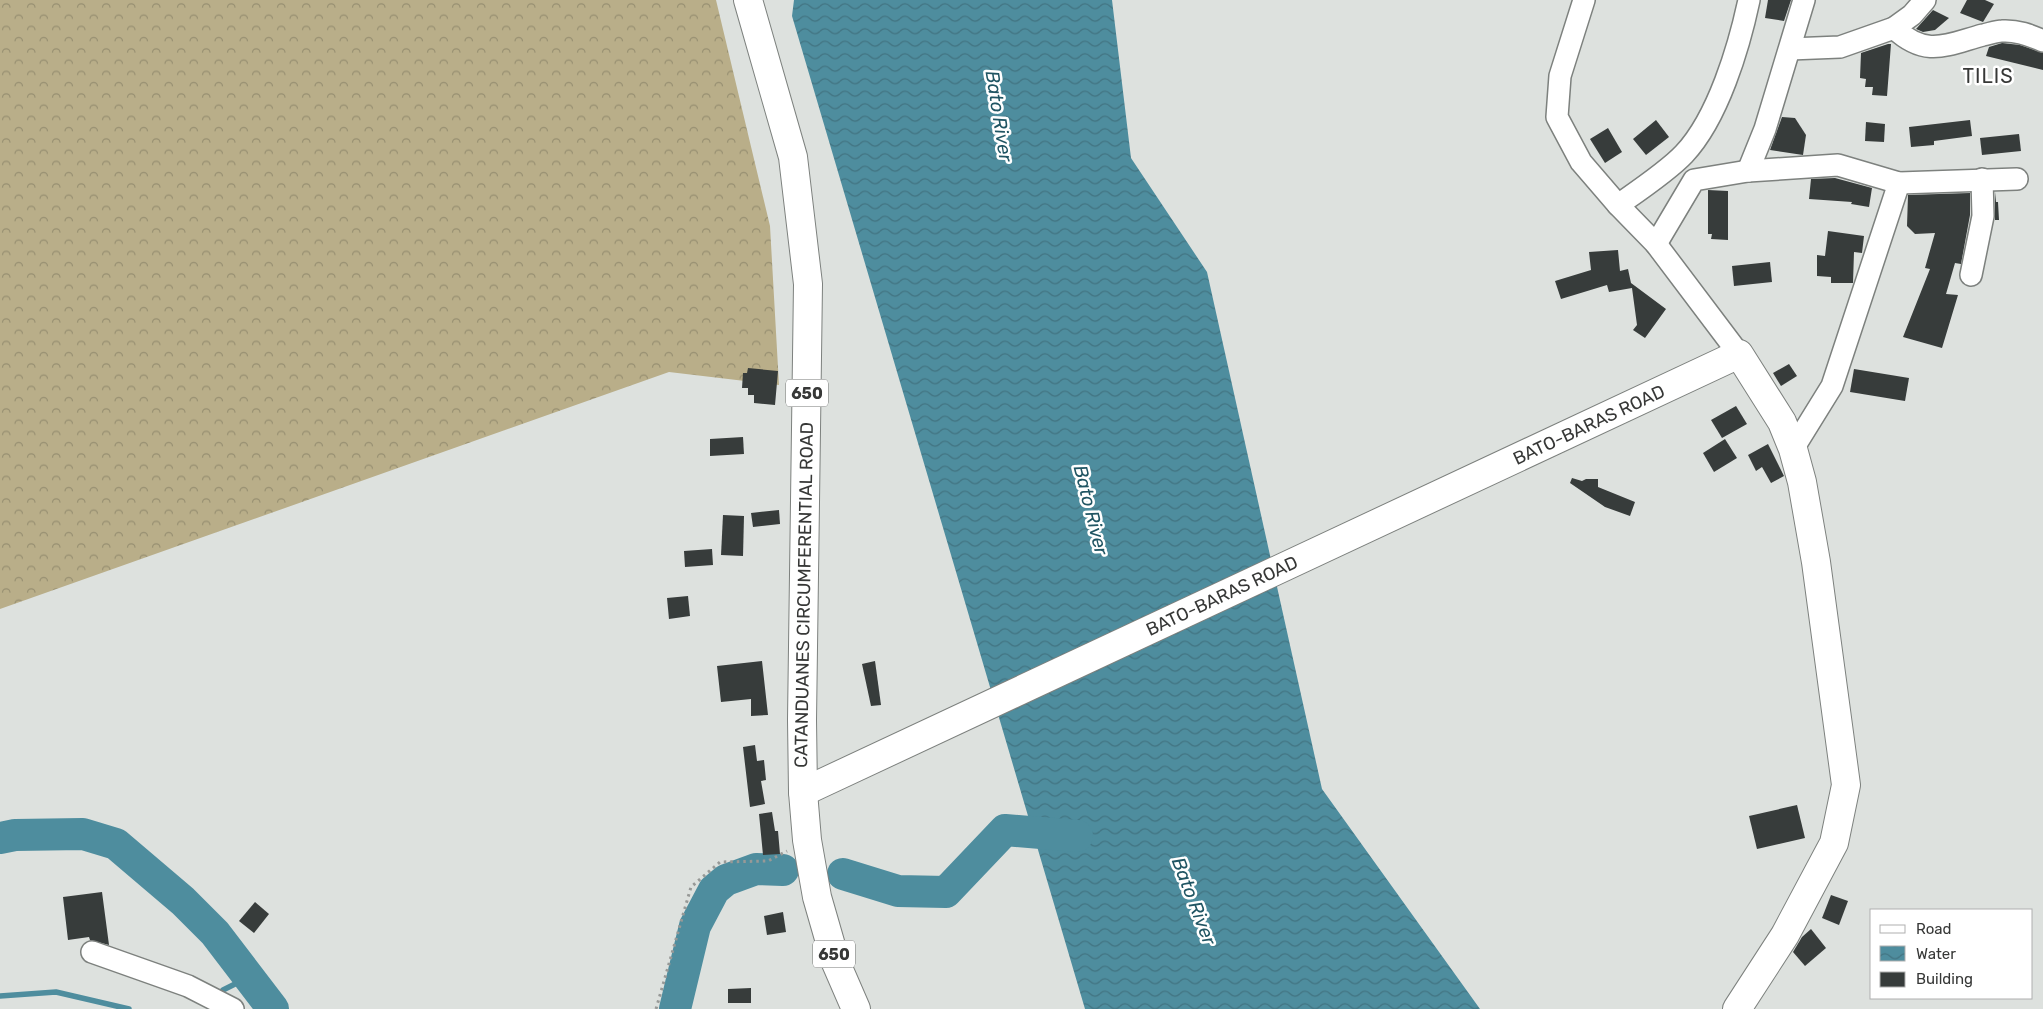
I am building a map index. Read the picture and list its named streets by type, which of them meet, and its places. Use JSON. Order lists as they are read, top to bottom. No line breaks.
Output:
{"streets":{"main road":["650","BATO-BARAS ROAD","CATANDUANES CIRCUMFERENTIAL ROAD"]},"crossings":[["BATO-BARAS ROAD","CATANDUANES CIRCUMFERENTIAL ROAD"]],"districts":["TILIS"],"water":["Bato River"],"legend":["Road","Water","Building"]}
